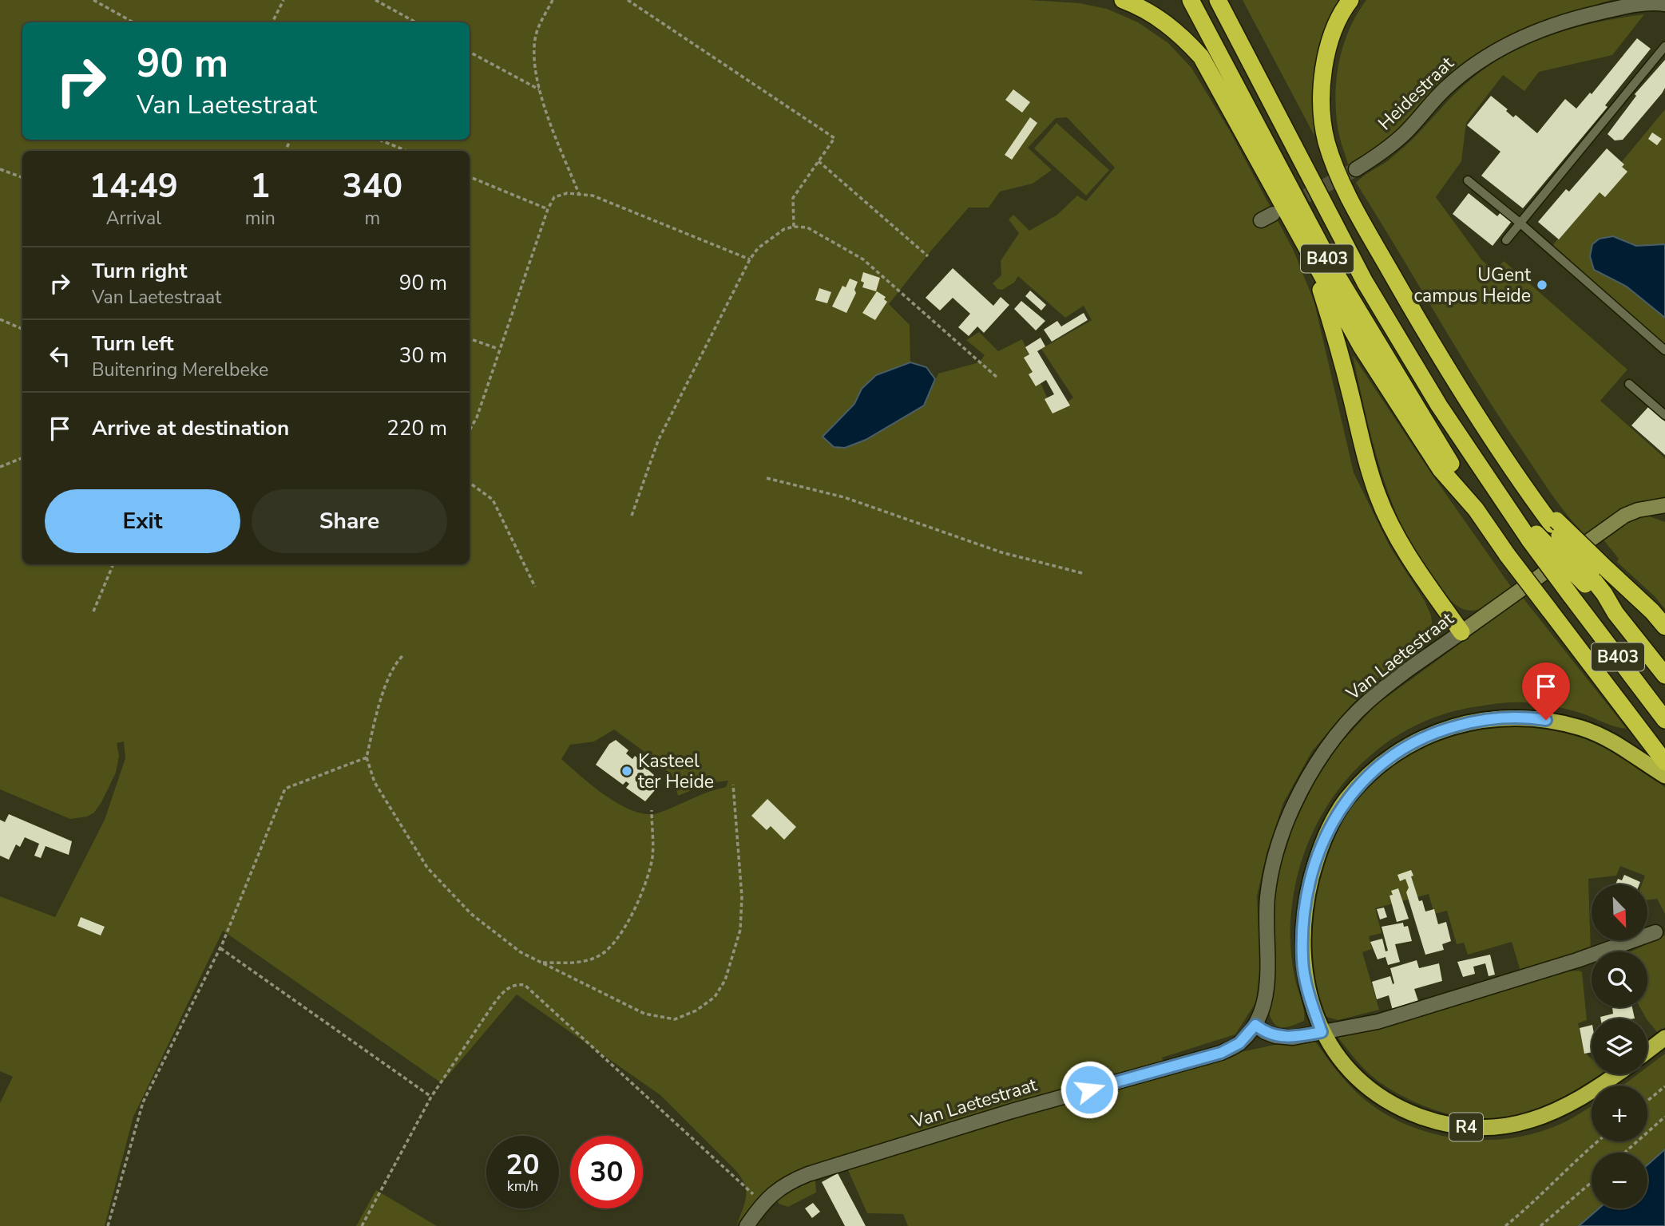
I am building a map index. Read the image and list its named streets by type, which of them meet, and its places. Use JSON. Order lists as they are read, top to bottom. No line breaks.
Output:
{"streets":{"highway":["B403","R4"],"main road":["Van Laetestraat"],"street":["Heidestraat"]},"crossings":[["B403","Van Laetestraat"]],"places":["UGent campus Heide","Kasteel ter Heide"],"north":"bottom right","page":{"turn":["90 m","Van Laetestraat"],"eta":["14:49","Arrival","1","min","340","m"],"list":[{"name":"Turn right","note":"Van Laetestraat","value":"90 m"},{"name":"Turn left","note":"Buitenring Merelbeke","value":"30 m"},{"name":"Arrive at destination","value":"220 m"}],"buttons":["Exit","Share"],"map_buttons":["+","−"],"speed":"20 km/h","limit":"30"}}
